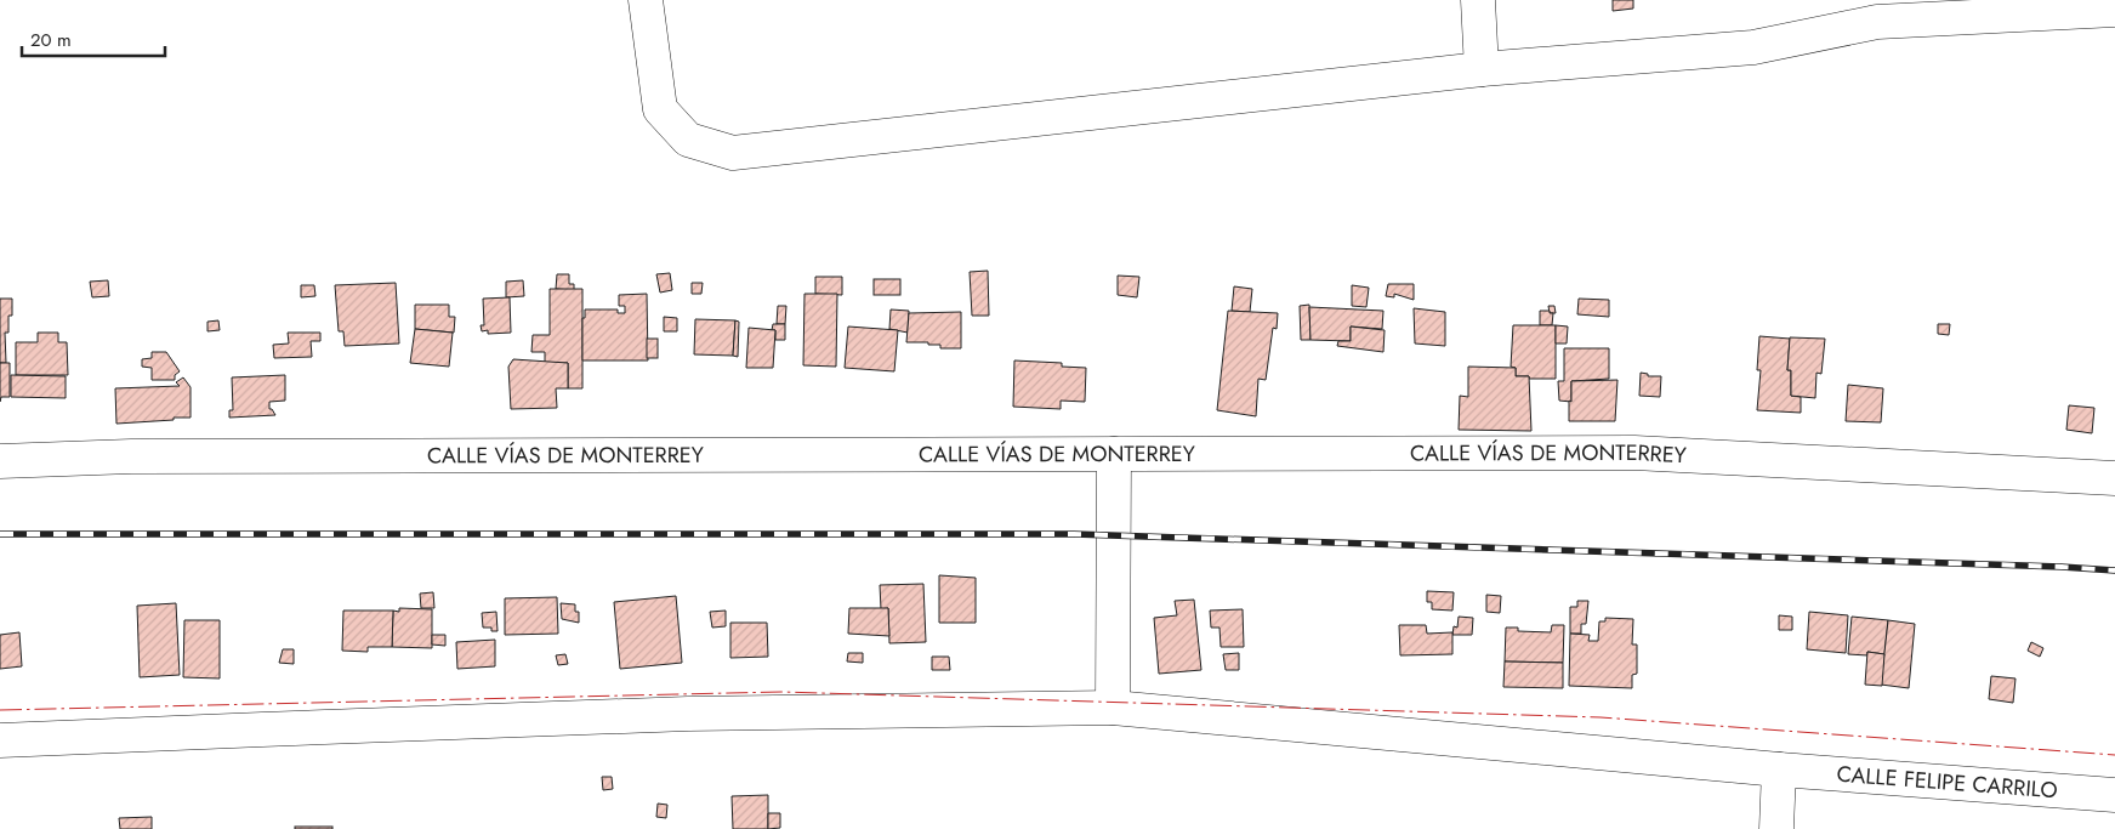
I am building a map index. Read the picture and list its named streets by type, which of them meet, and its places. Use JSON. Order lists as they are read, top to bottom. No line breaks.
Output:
{"streets":{"street":["CALLE VÍAS DE MONTERREY","CALLE FELIPE CARRILO"]},"scale_bar":"20 m"}
